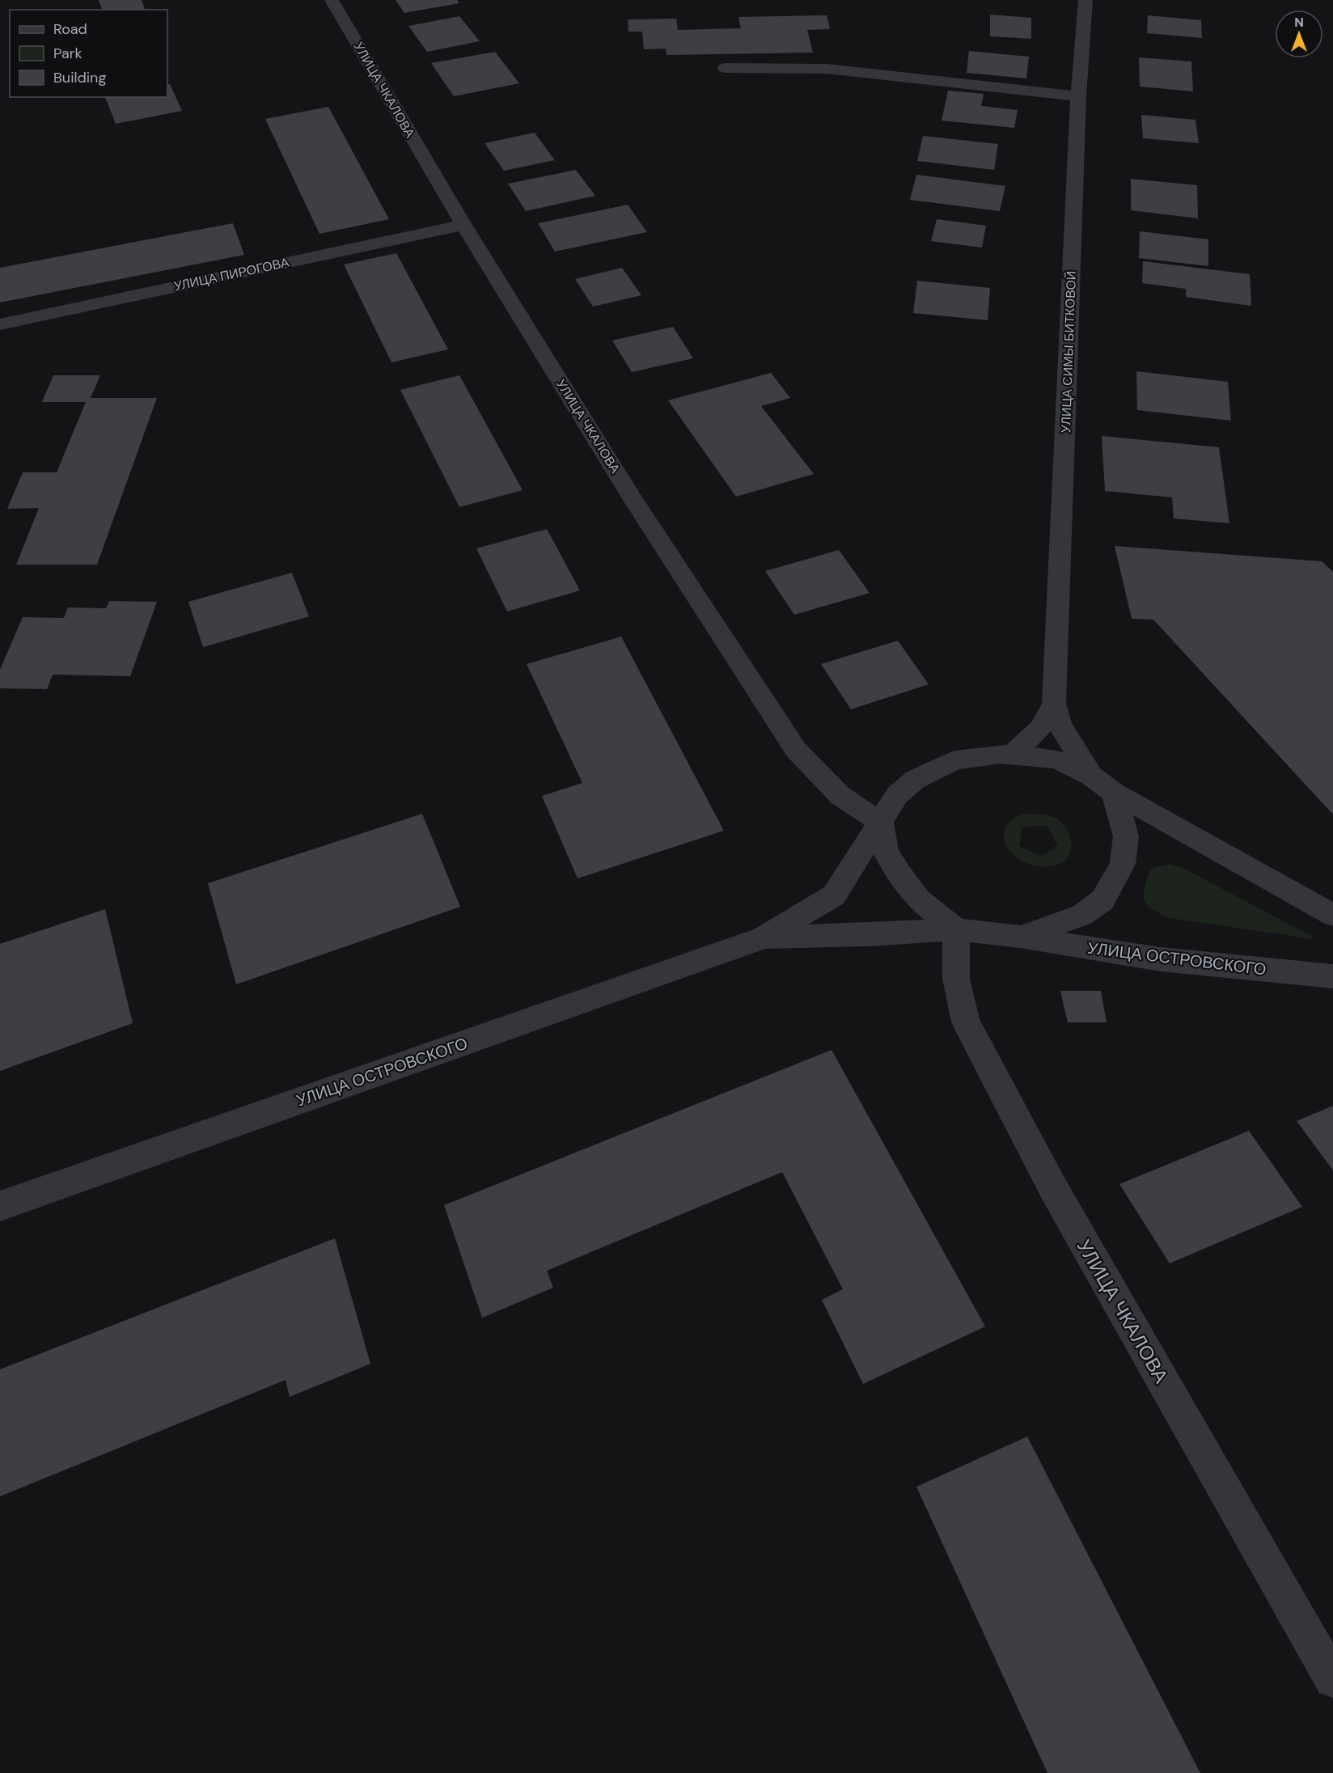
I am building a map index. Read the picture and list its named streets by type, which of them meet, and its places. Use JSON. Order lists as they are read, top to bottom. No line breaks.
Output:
{"streets":{"street":["УЛИЦА ЧКАЛОВА","УЛИЦА ПИРОГОВА","УЛИЦА СИМЫ БИТКОВОЙ","УЛИЦА ОСТРОВСКОГО"]},"crossings":[["УЛИЦА ЧКАЛОВА","УЛИЦА ПИРОГОВА"],["УЛИЦА ЧКАЛОВА","УЛИЦА ОСТРОВСКОГО"]],"legend":["Road","Park","Building"],"north":"top"}
